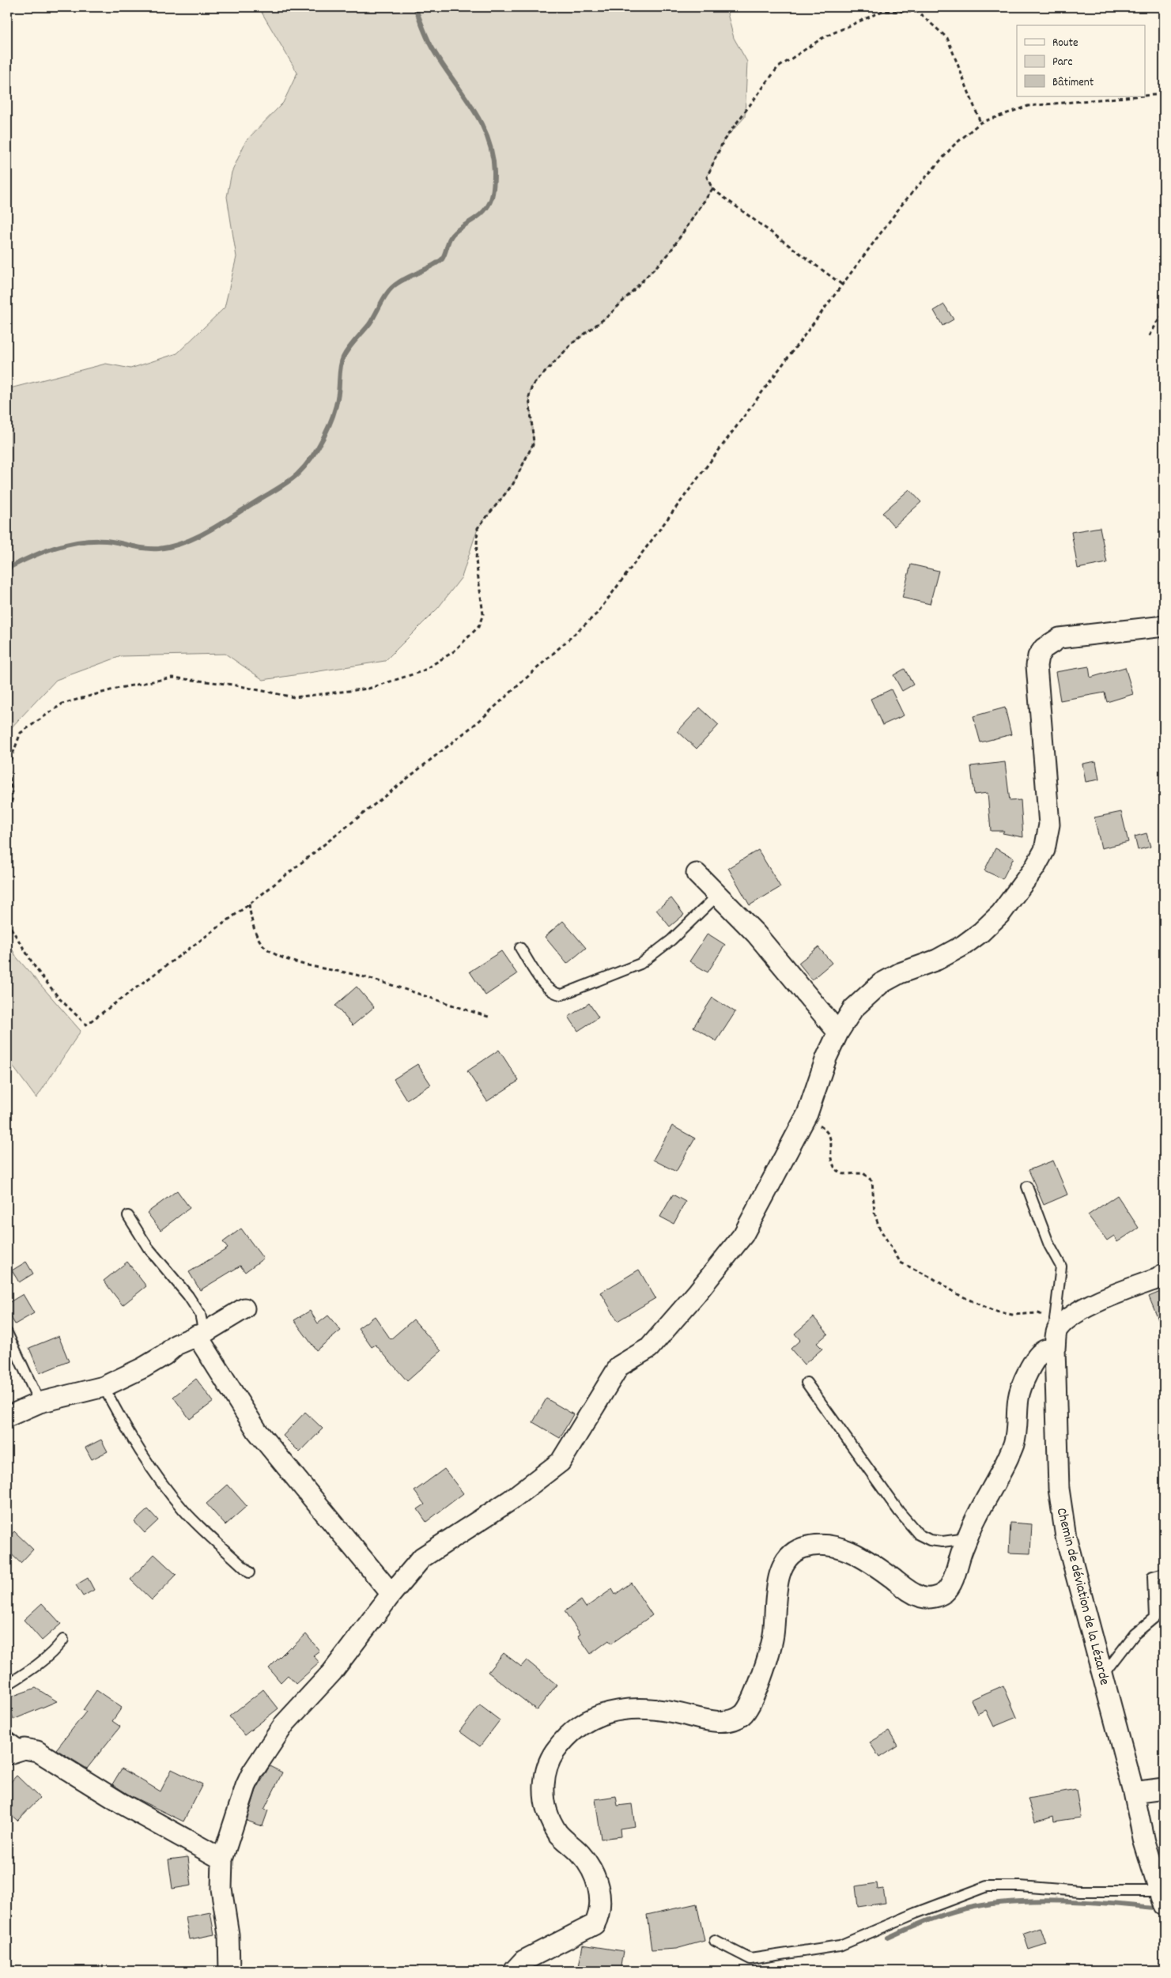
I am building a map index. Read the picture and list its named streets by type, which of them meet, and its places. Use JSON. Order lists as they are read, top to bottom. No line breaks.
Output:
{"streets":{"street":["Chemin de déviation de la Lézarde"]},"legend":["Route","Parc","Bâtiment"]}
